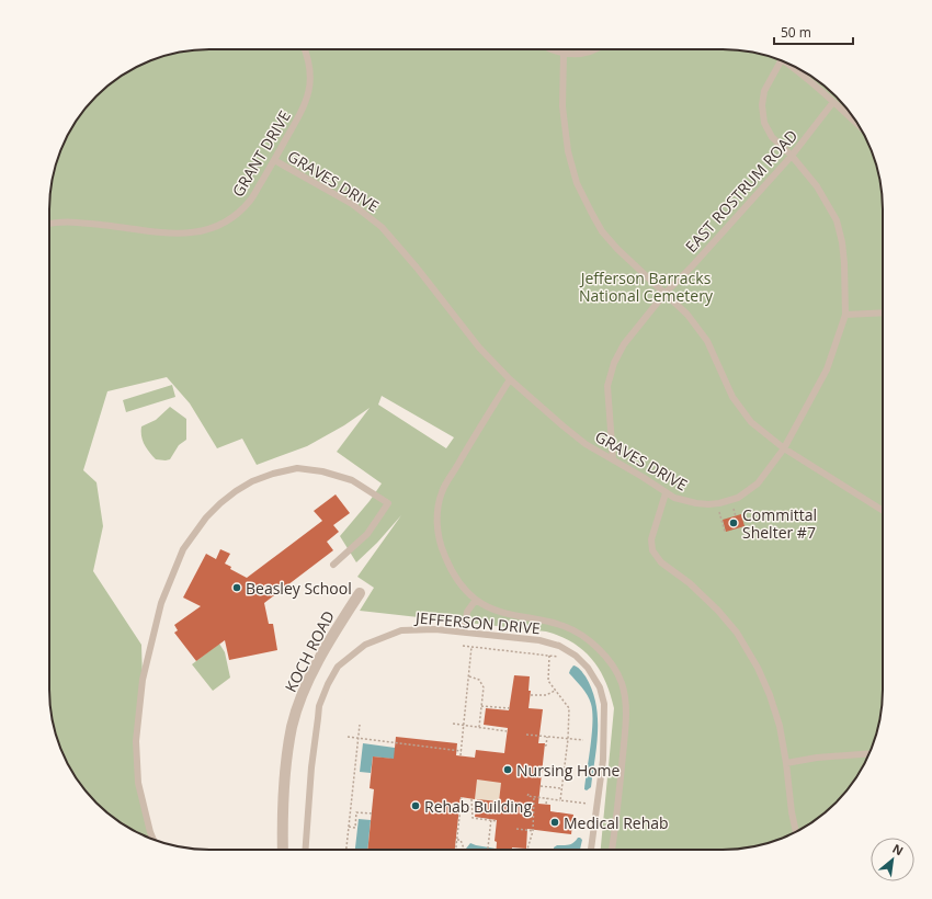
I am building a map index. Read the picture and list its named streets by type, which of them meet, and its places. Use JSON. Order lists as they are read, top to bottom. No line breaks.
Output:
{"streets":{"street":["KOCH ROAD"],"lane":["GRANT DRIVE","GRAVES DRIVE","EAST ROSTRUM ROAD","JEFFERSON DRIVE"]},"crossings":[["GRANT DRIVE","GRAVES DRIVE"],["GRAVES DRIVE","EAST ROSTRUM ROAD"]],"parks":["Jefferson Barracks National Cemetery"],"places":["Committal Shelter #7","Beasley School","Nursing Home","Rehab Building","Medical Rehab"],"scale_bar":"50 m","north":"top right"}
